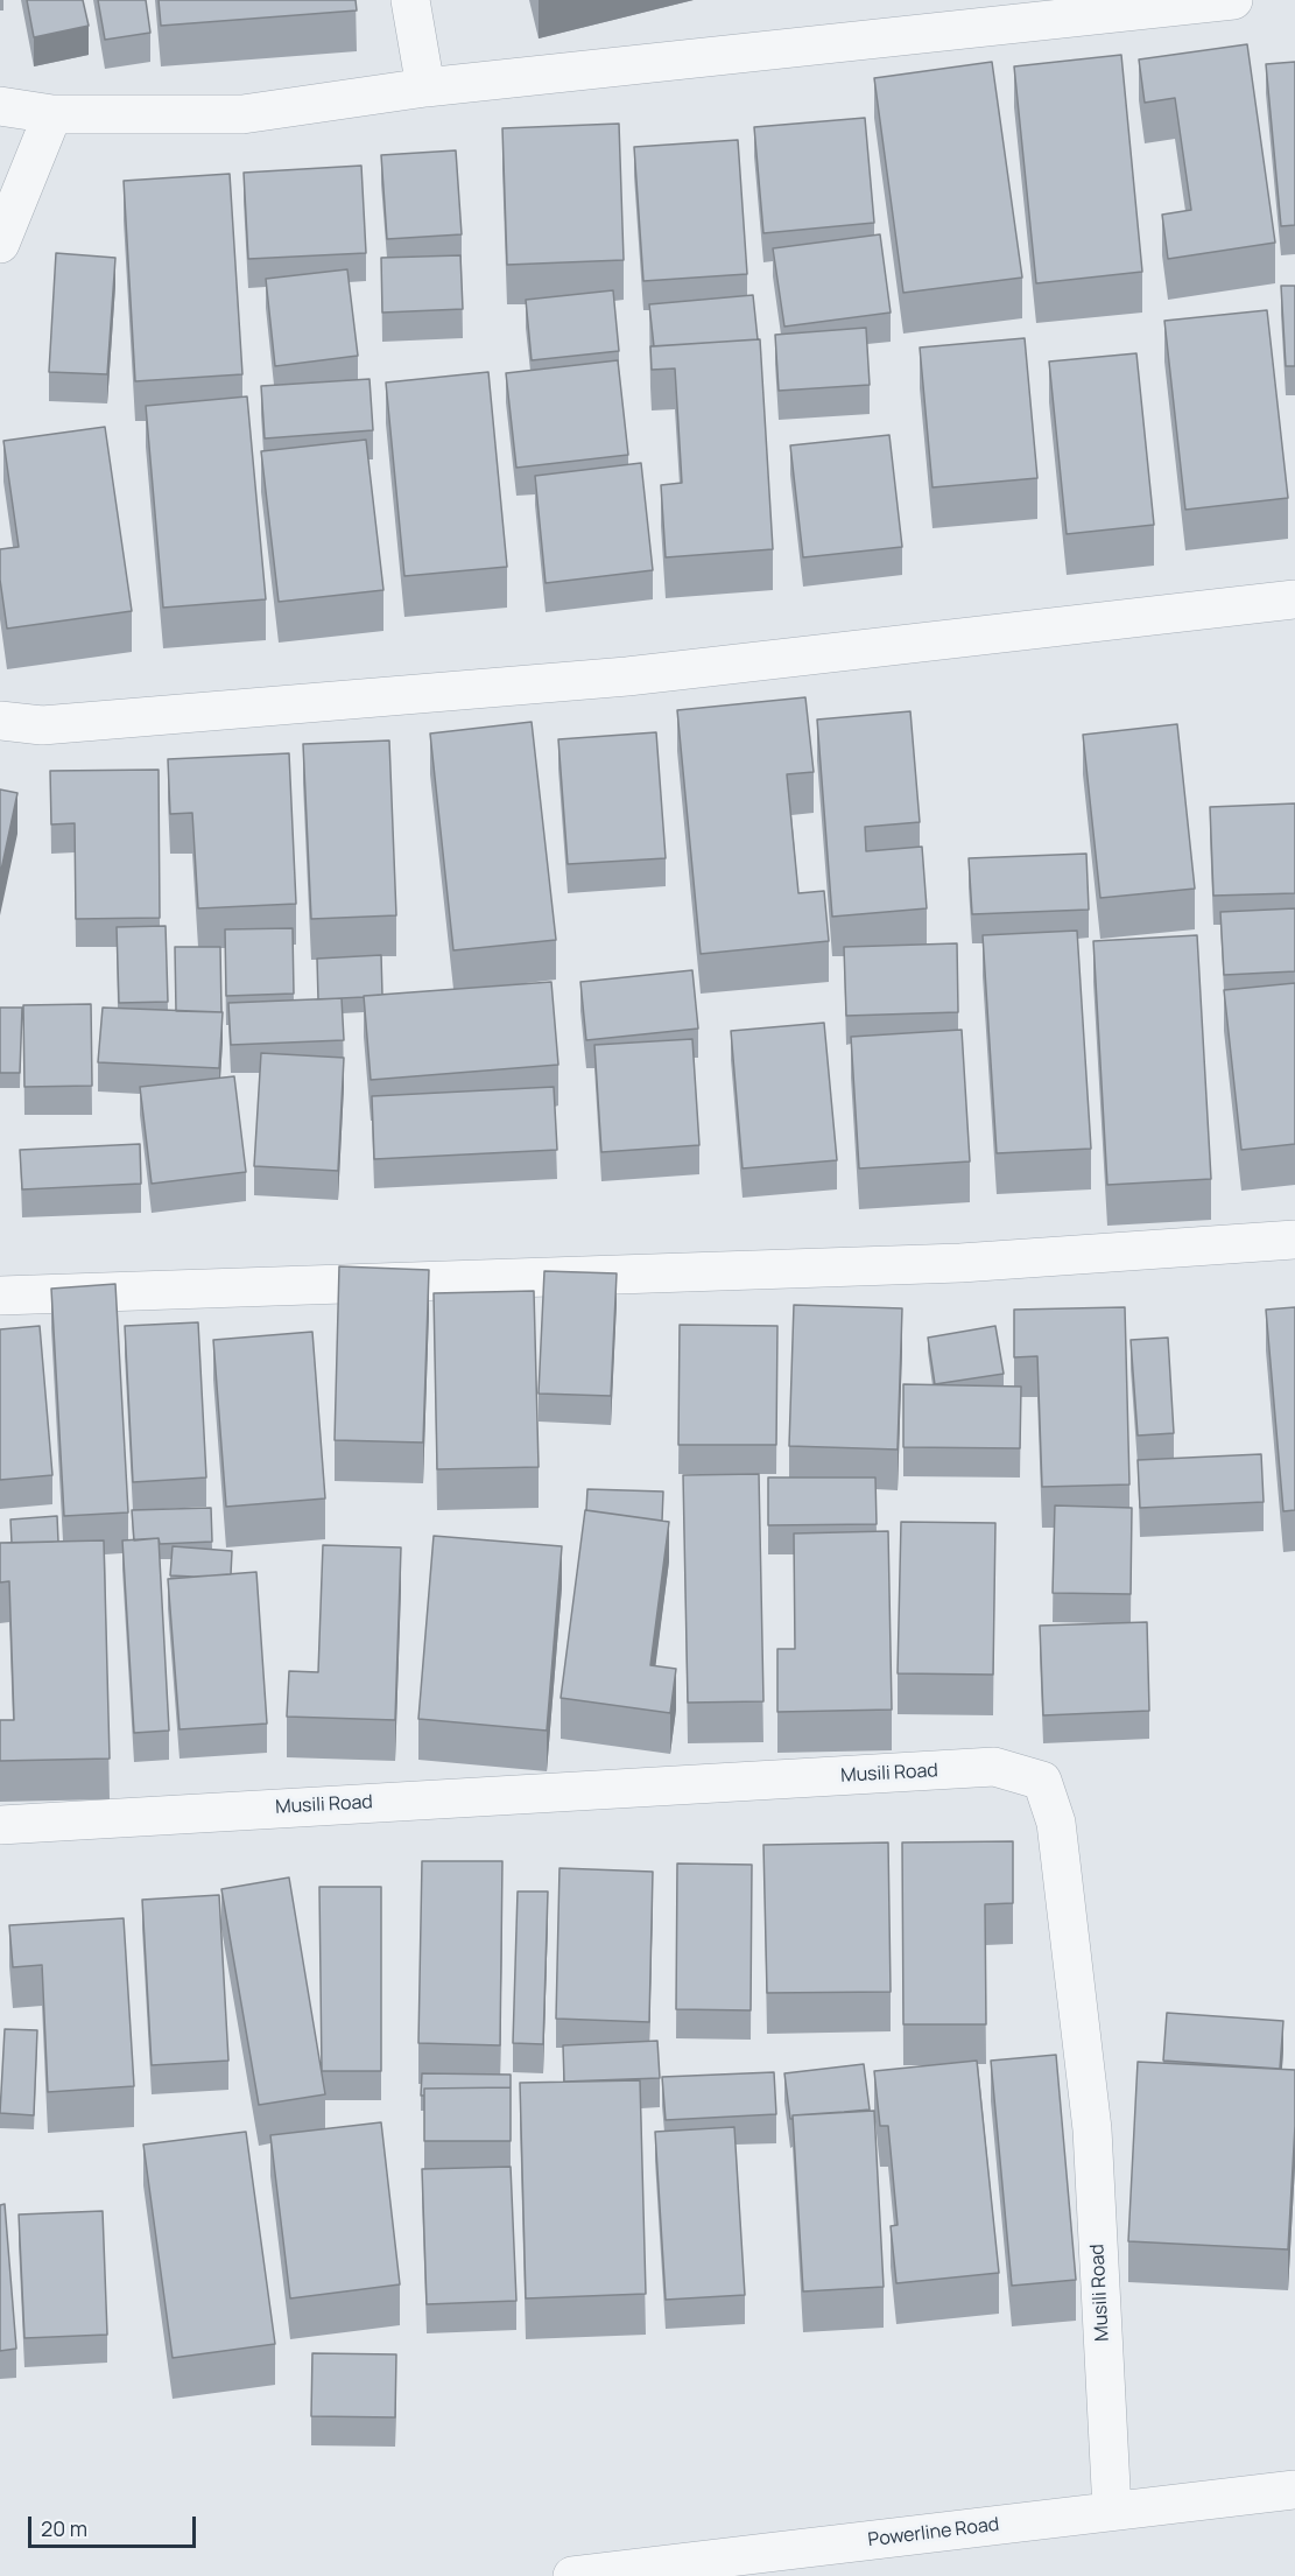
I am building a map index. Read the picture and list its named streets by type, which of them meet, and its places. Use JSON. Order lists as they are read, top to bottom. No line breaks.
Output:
{"streets":{"street":["Musili Road","Powerline Road"]},"crossings":[["Musili Road","Powerline Road"]],"scale_bar":"20 m"}
